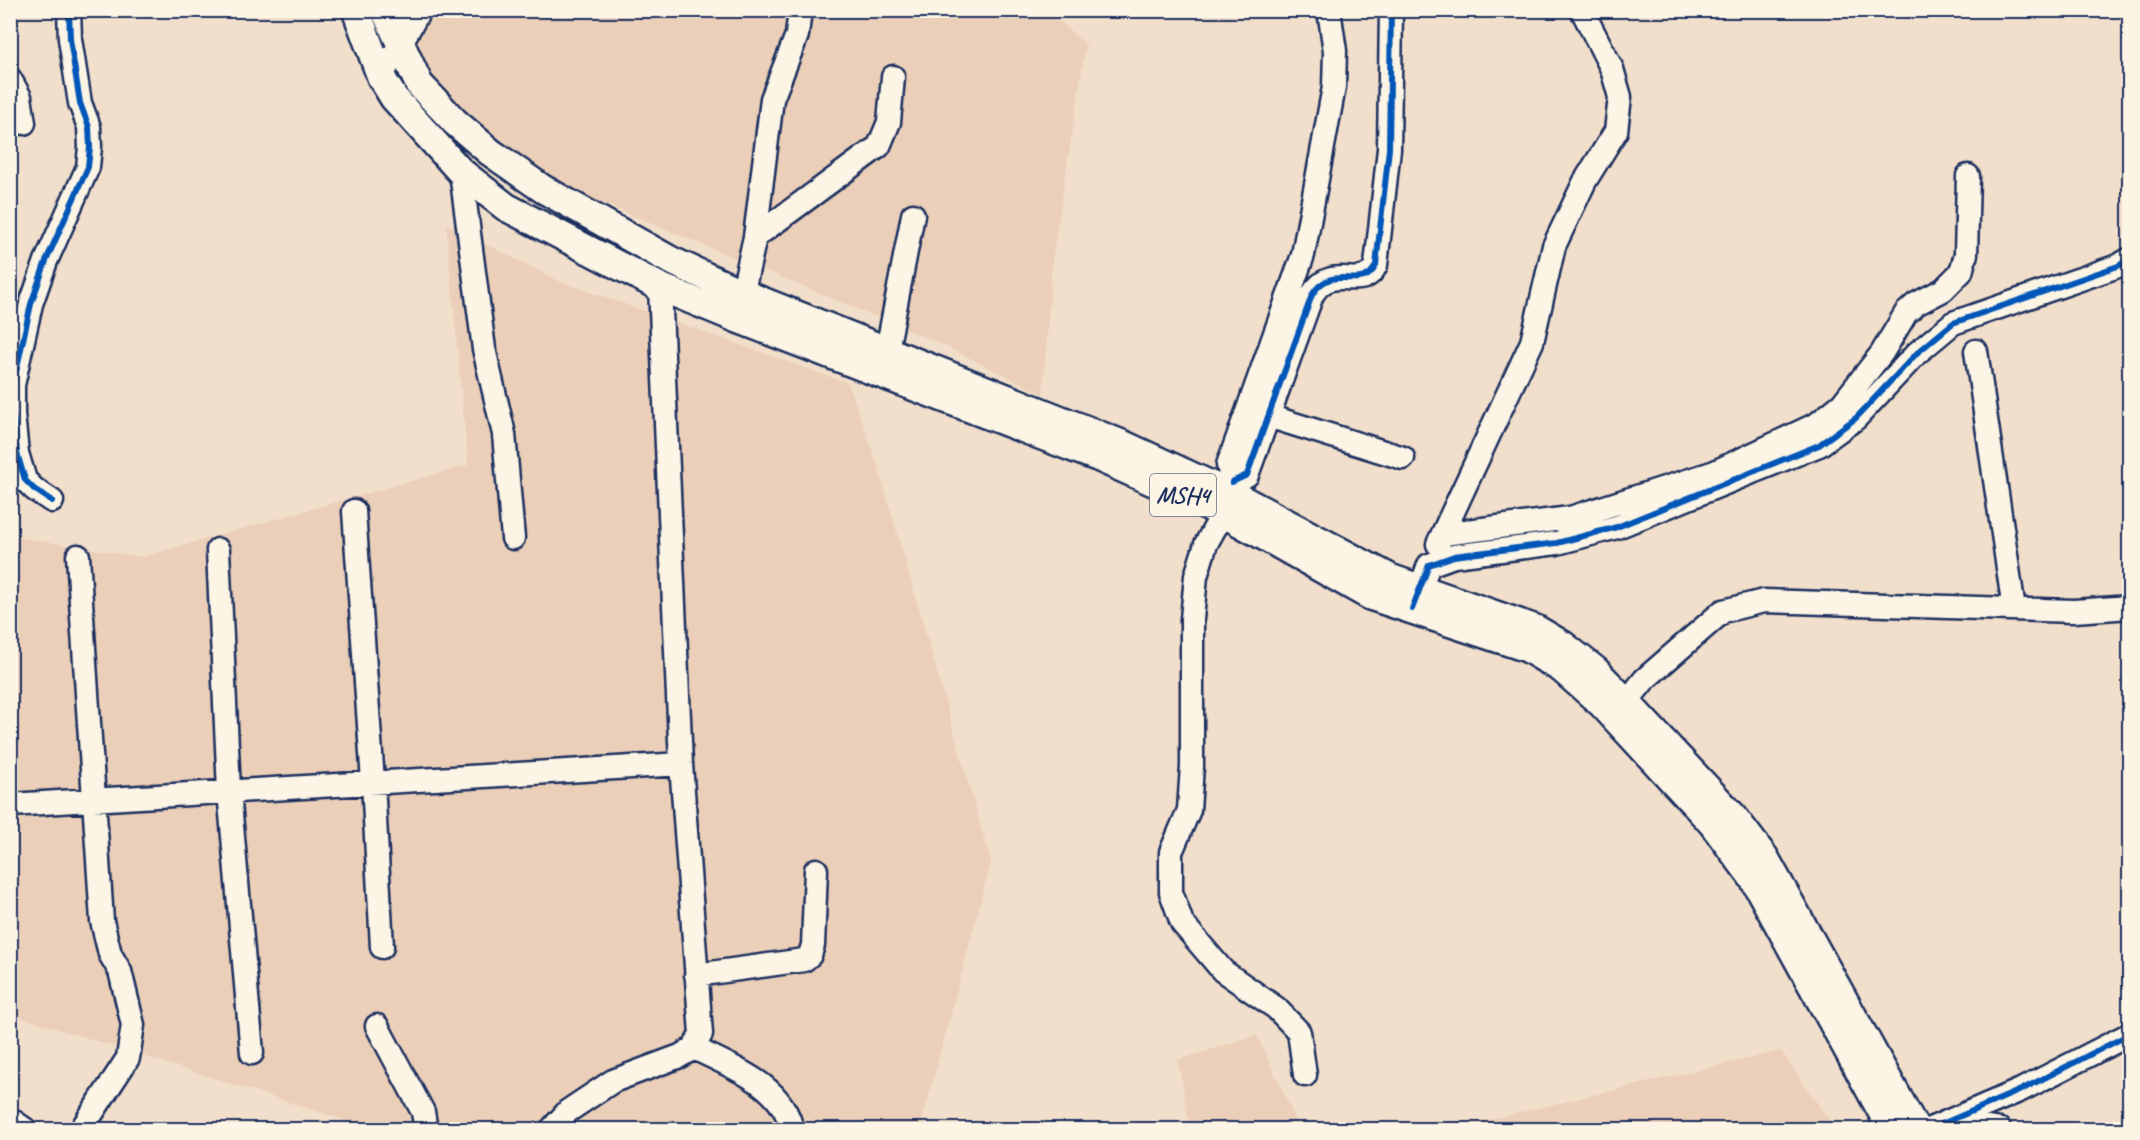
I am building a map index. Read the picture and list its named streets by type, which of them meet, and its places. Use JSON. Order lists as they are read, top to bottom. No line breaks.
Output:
{"streets":{"main road":["MSH4"]}}
